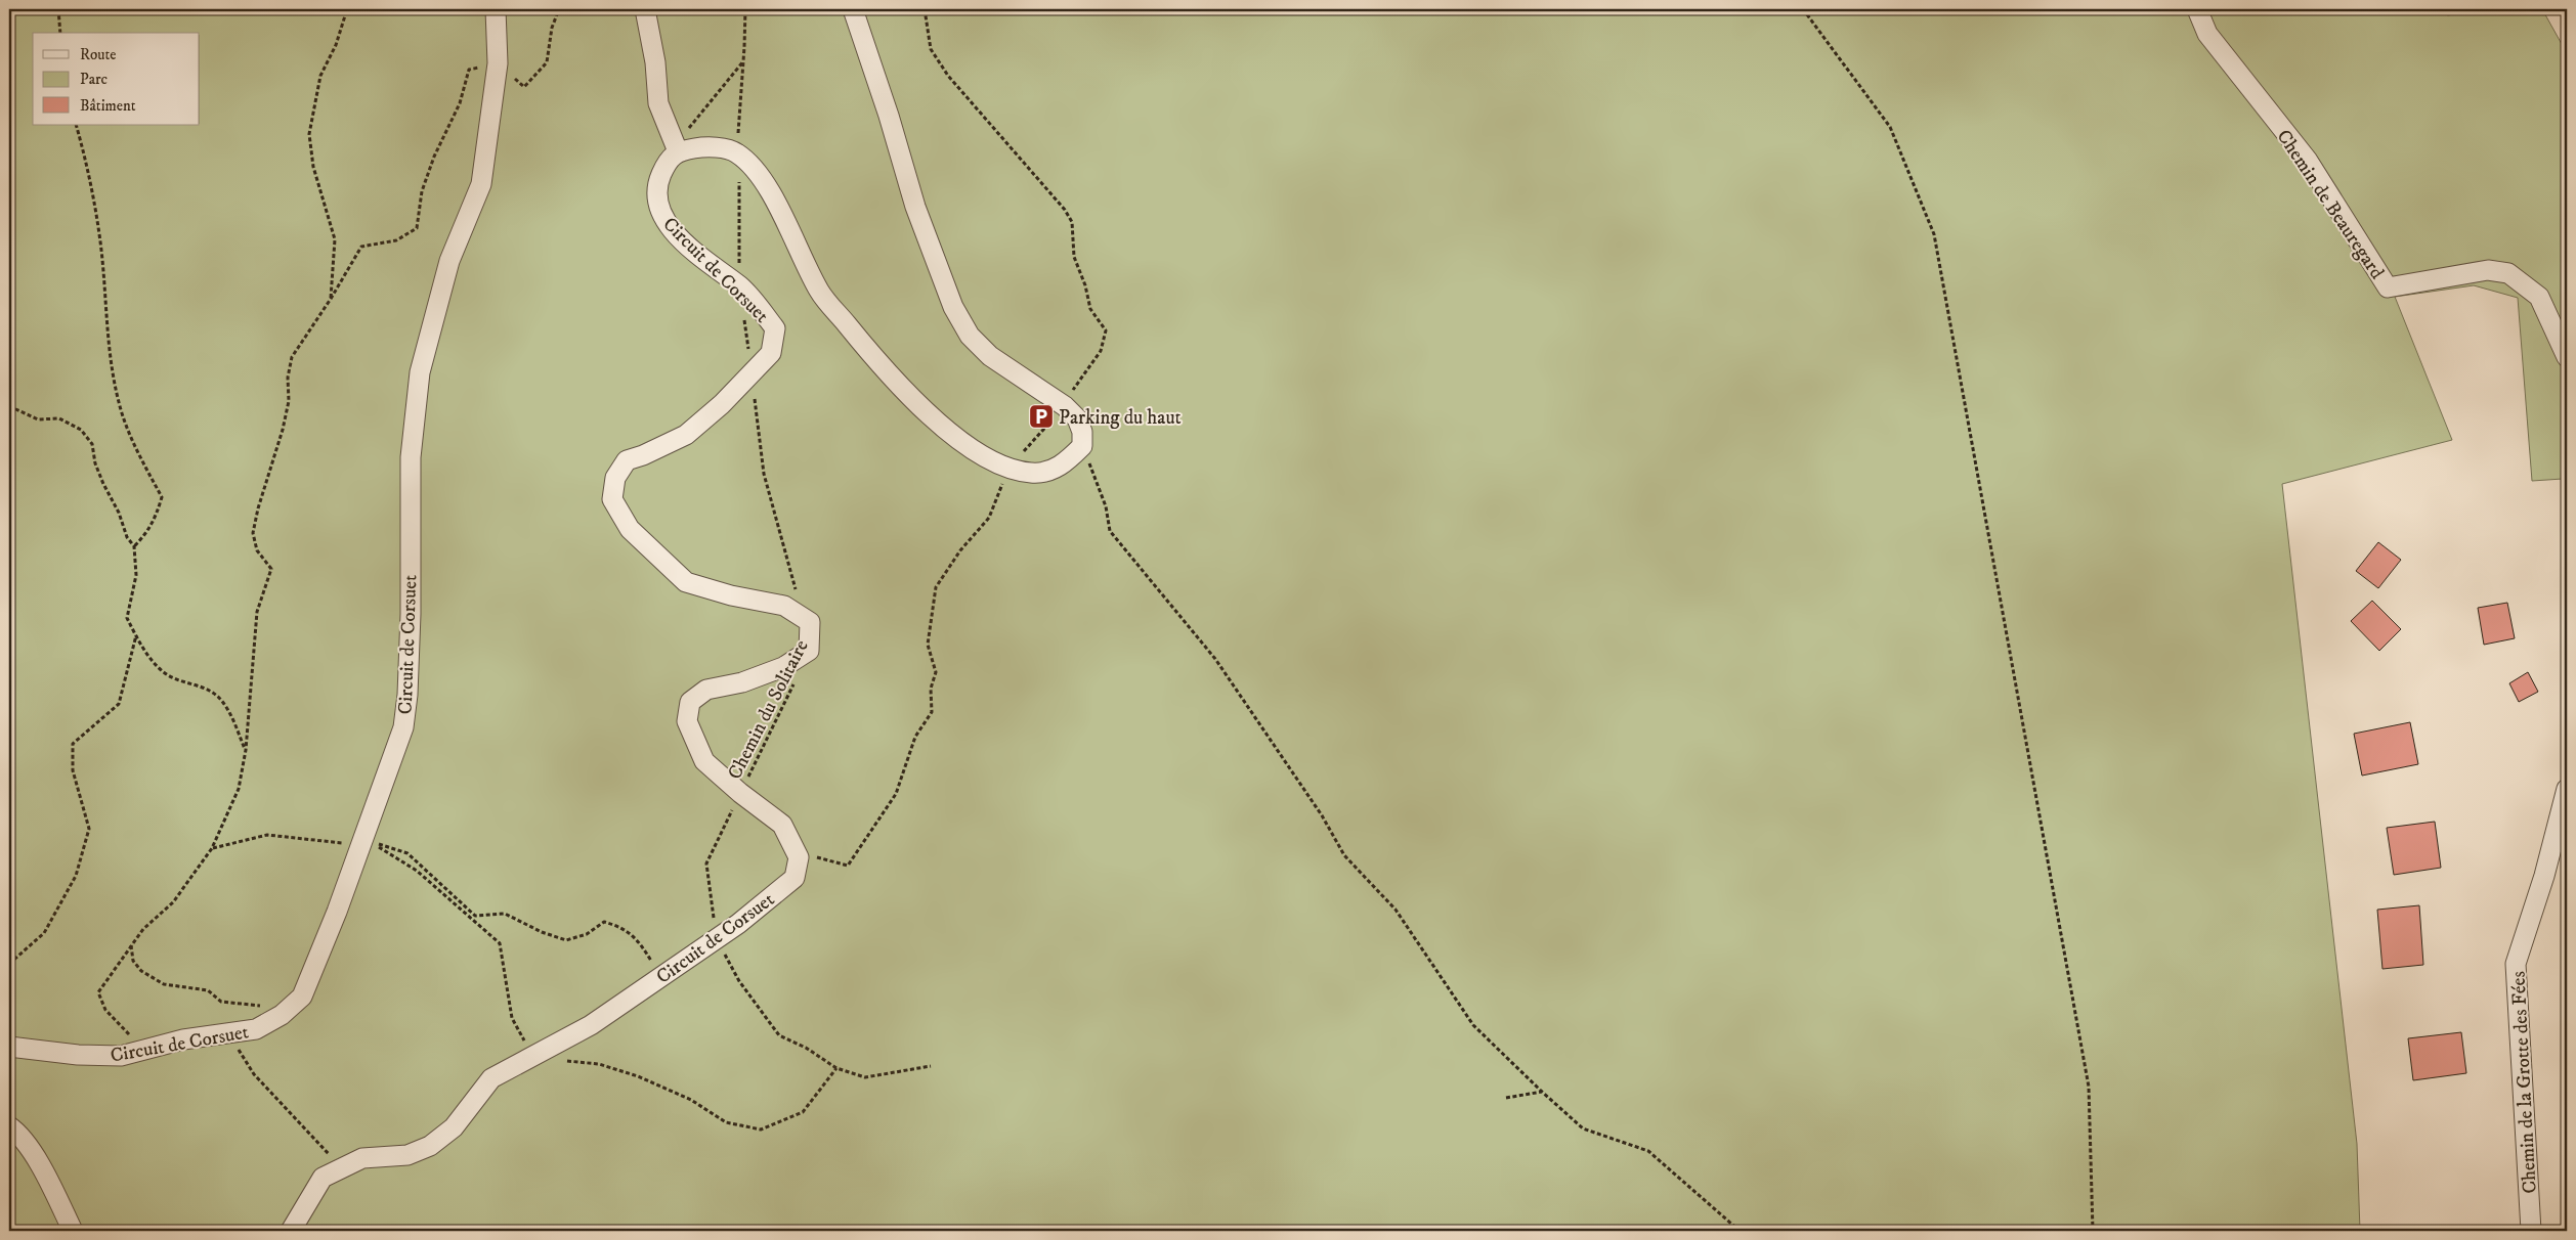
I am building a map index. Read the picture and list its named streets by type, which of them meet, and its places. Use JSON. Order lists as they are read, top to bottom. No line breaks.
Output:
{"streets":{"street":["Chemin de Beauregard","Circuit de Corsuet","Chemin de la Grotte des Fées"],"path":["Chemin du Solitaire"]},"crossings":[["Circuit de Corsuet","Chemin du Solitaire"]],"places":{"parking":["Parking du haut"]},"legend":["Route","Parc","Bâtiment"]}
